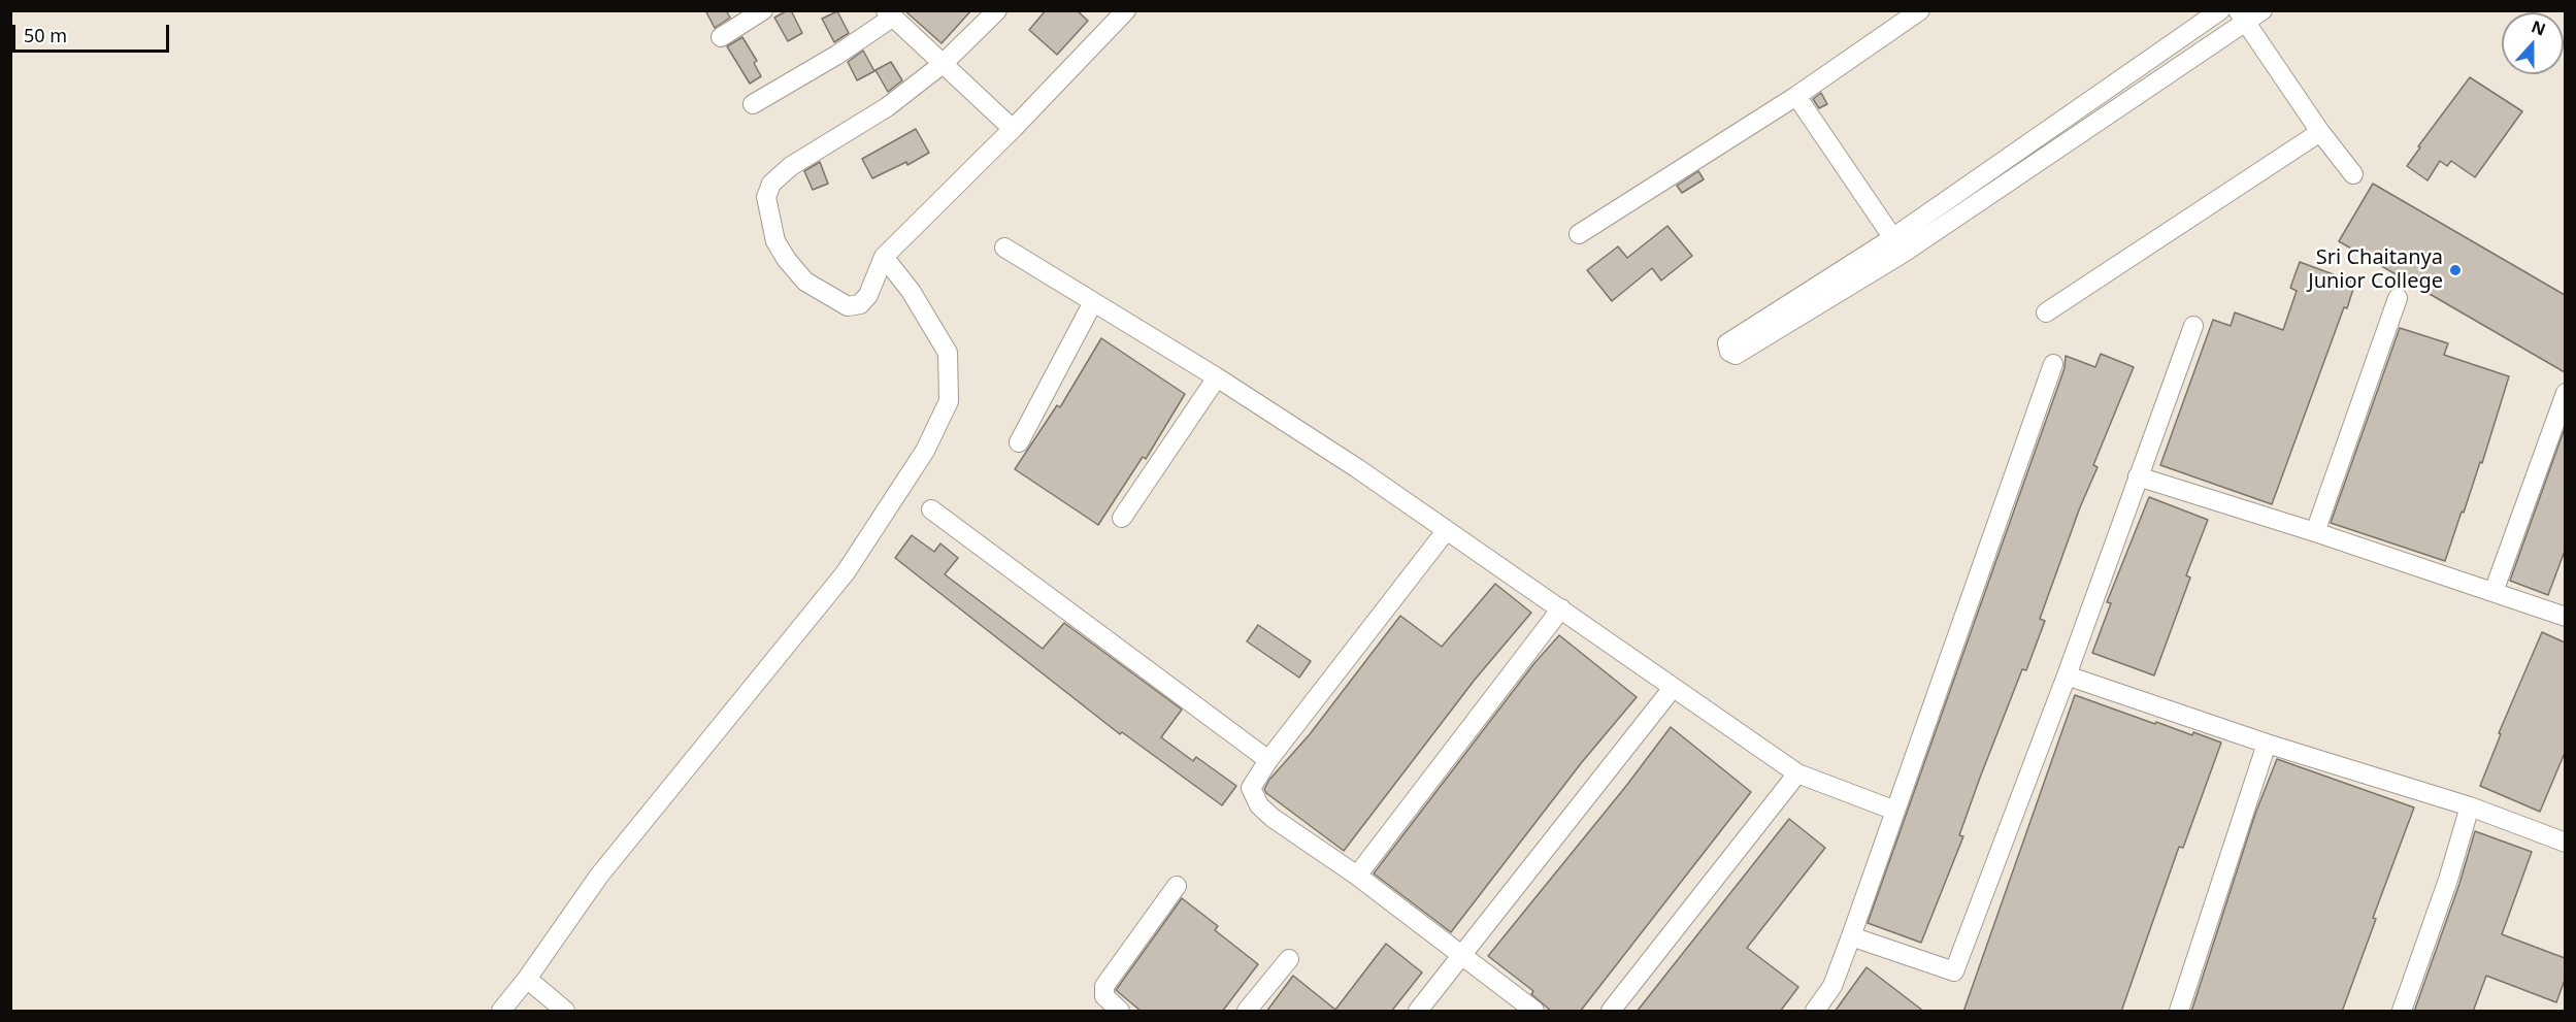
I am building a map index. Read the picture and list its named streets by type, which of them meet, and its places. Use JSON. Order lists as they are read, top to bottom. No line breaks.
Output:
{"places":["Sri Chaitanya Junior College"],"scale_bar":"50 m","north":"top"}
